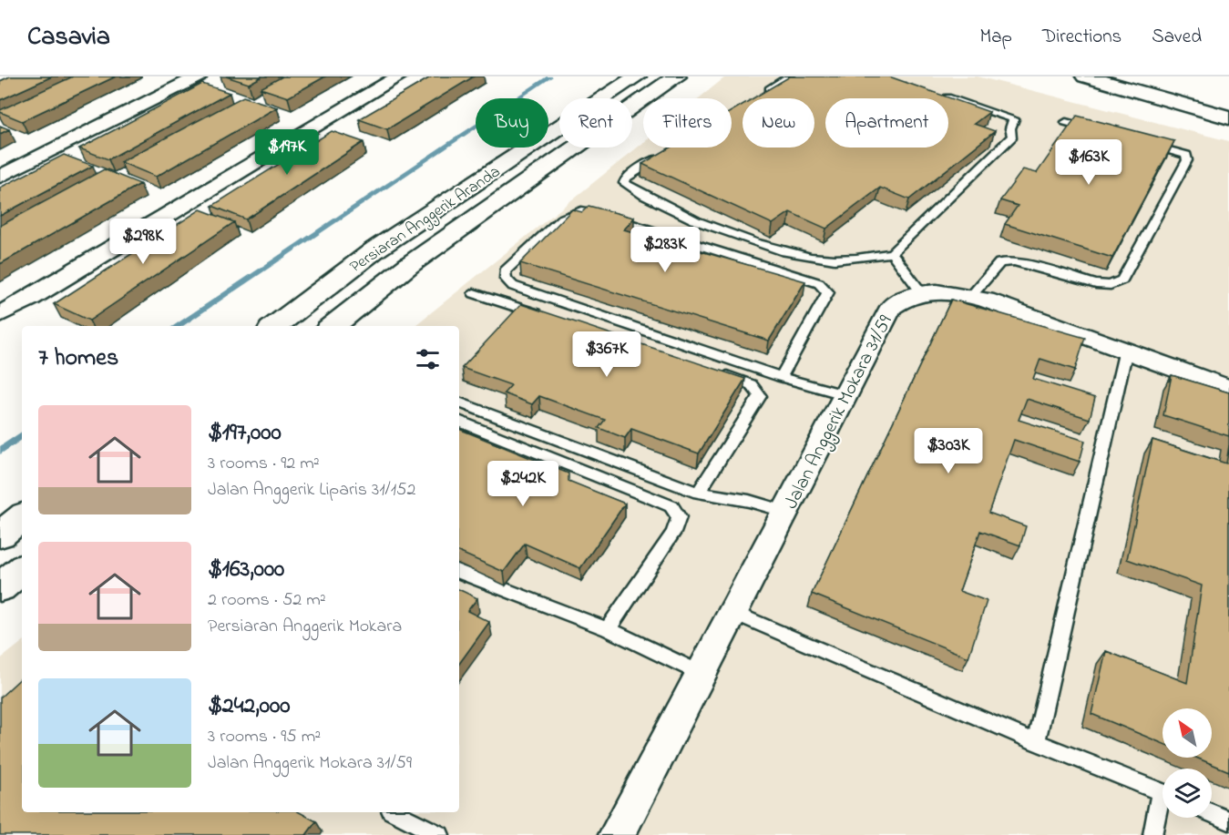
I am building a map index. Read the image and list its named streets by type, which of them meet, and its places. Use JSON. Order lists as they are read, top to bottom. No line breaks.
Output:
{"streets":{"main road":["Persiaran Anggerik Aranda"],"street":["Jalan Anggerik Mokara 31/59"]},"north":"top left","page":{"header":"Casavia","nav":["Map","Directions","Saved"],"chip":["Buy","Rent","Filters","New","Apartment"],"price":["$197K","$163K","$298K","$283K","$367K","$303K","$242K"],"heading":"7 homes","list":[{"name":"$197,000","note":"3 rooms · 92 m² · Jalan Anggerik Liparis 31/152"},{"name":"$163,000","note":"2 rooms · 52 m² · Persiaran Anggerik Mokara"},{"name":"$242,000","note":"3 rooms · 95 m² · Jalan Anggerik Mokara 31/59"}]}}
